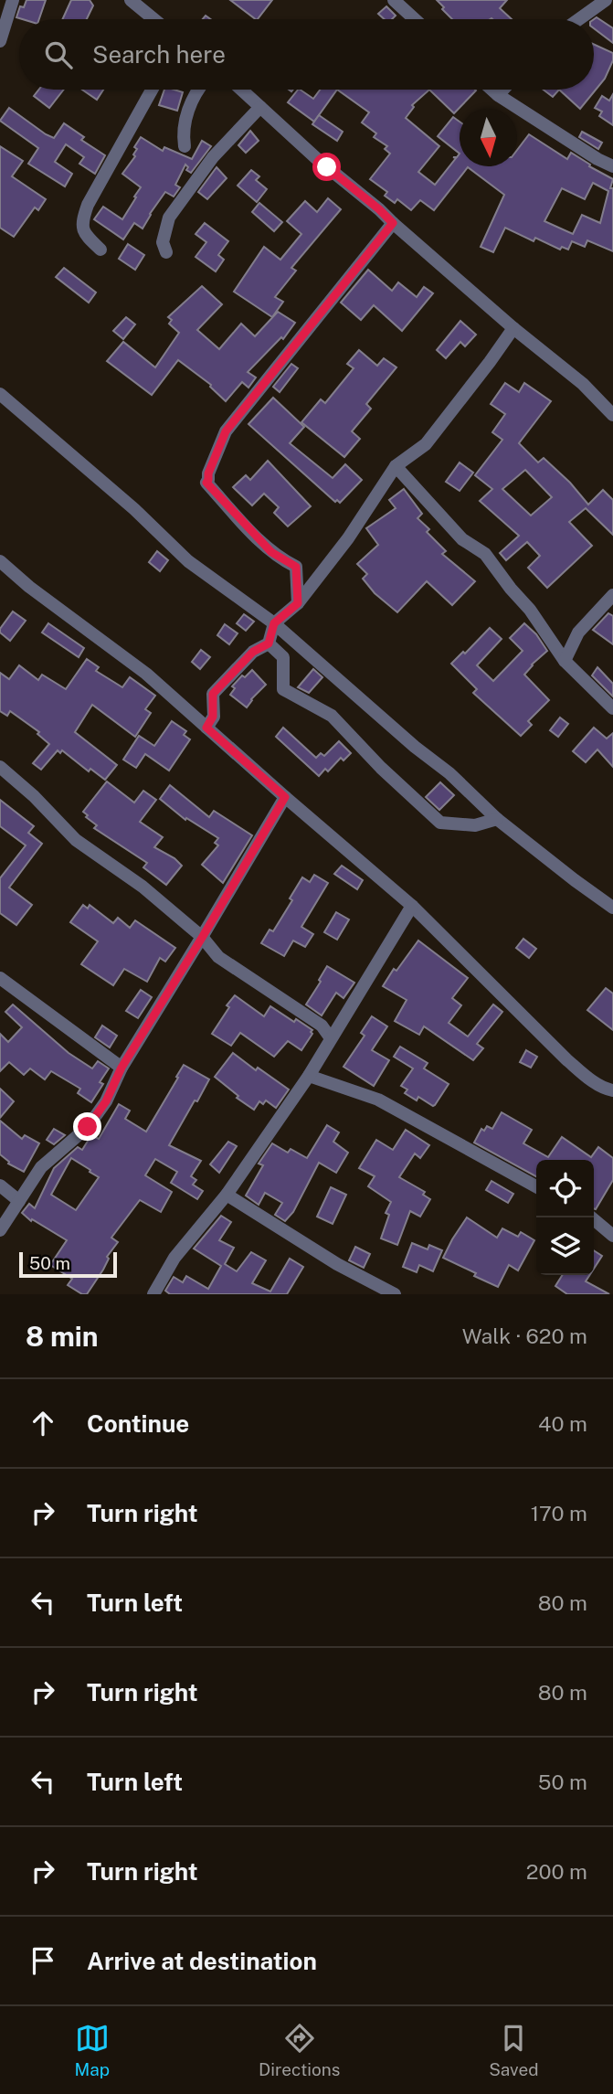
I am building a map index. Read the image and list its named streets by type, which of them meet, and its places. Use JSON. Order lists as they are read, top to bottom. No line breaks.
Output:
{"scale_bar":"50 m","north":"bottom","page":{"search":"Search here","scale":"50 m","heading":["8 min","Walk · 620 m"],"list":[["Continue","40 m"],["Turn right","170 m"],["Turn left","80 m"],["Turn right","80 m"],["Turn left","50 m"],["Turn right","200 m"],"Arrive at destination"],"nav":["Map","Directions","Saved"]}}
